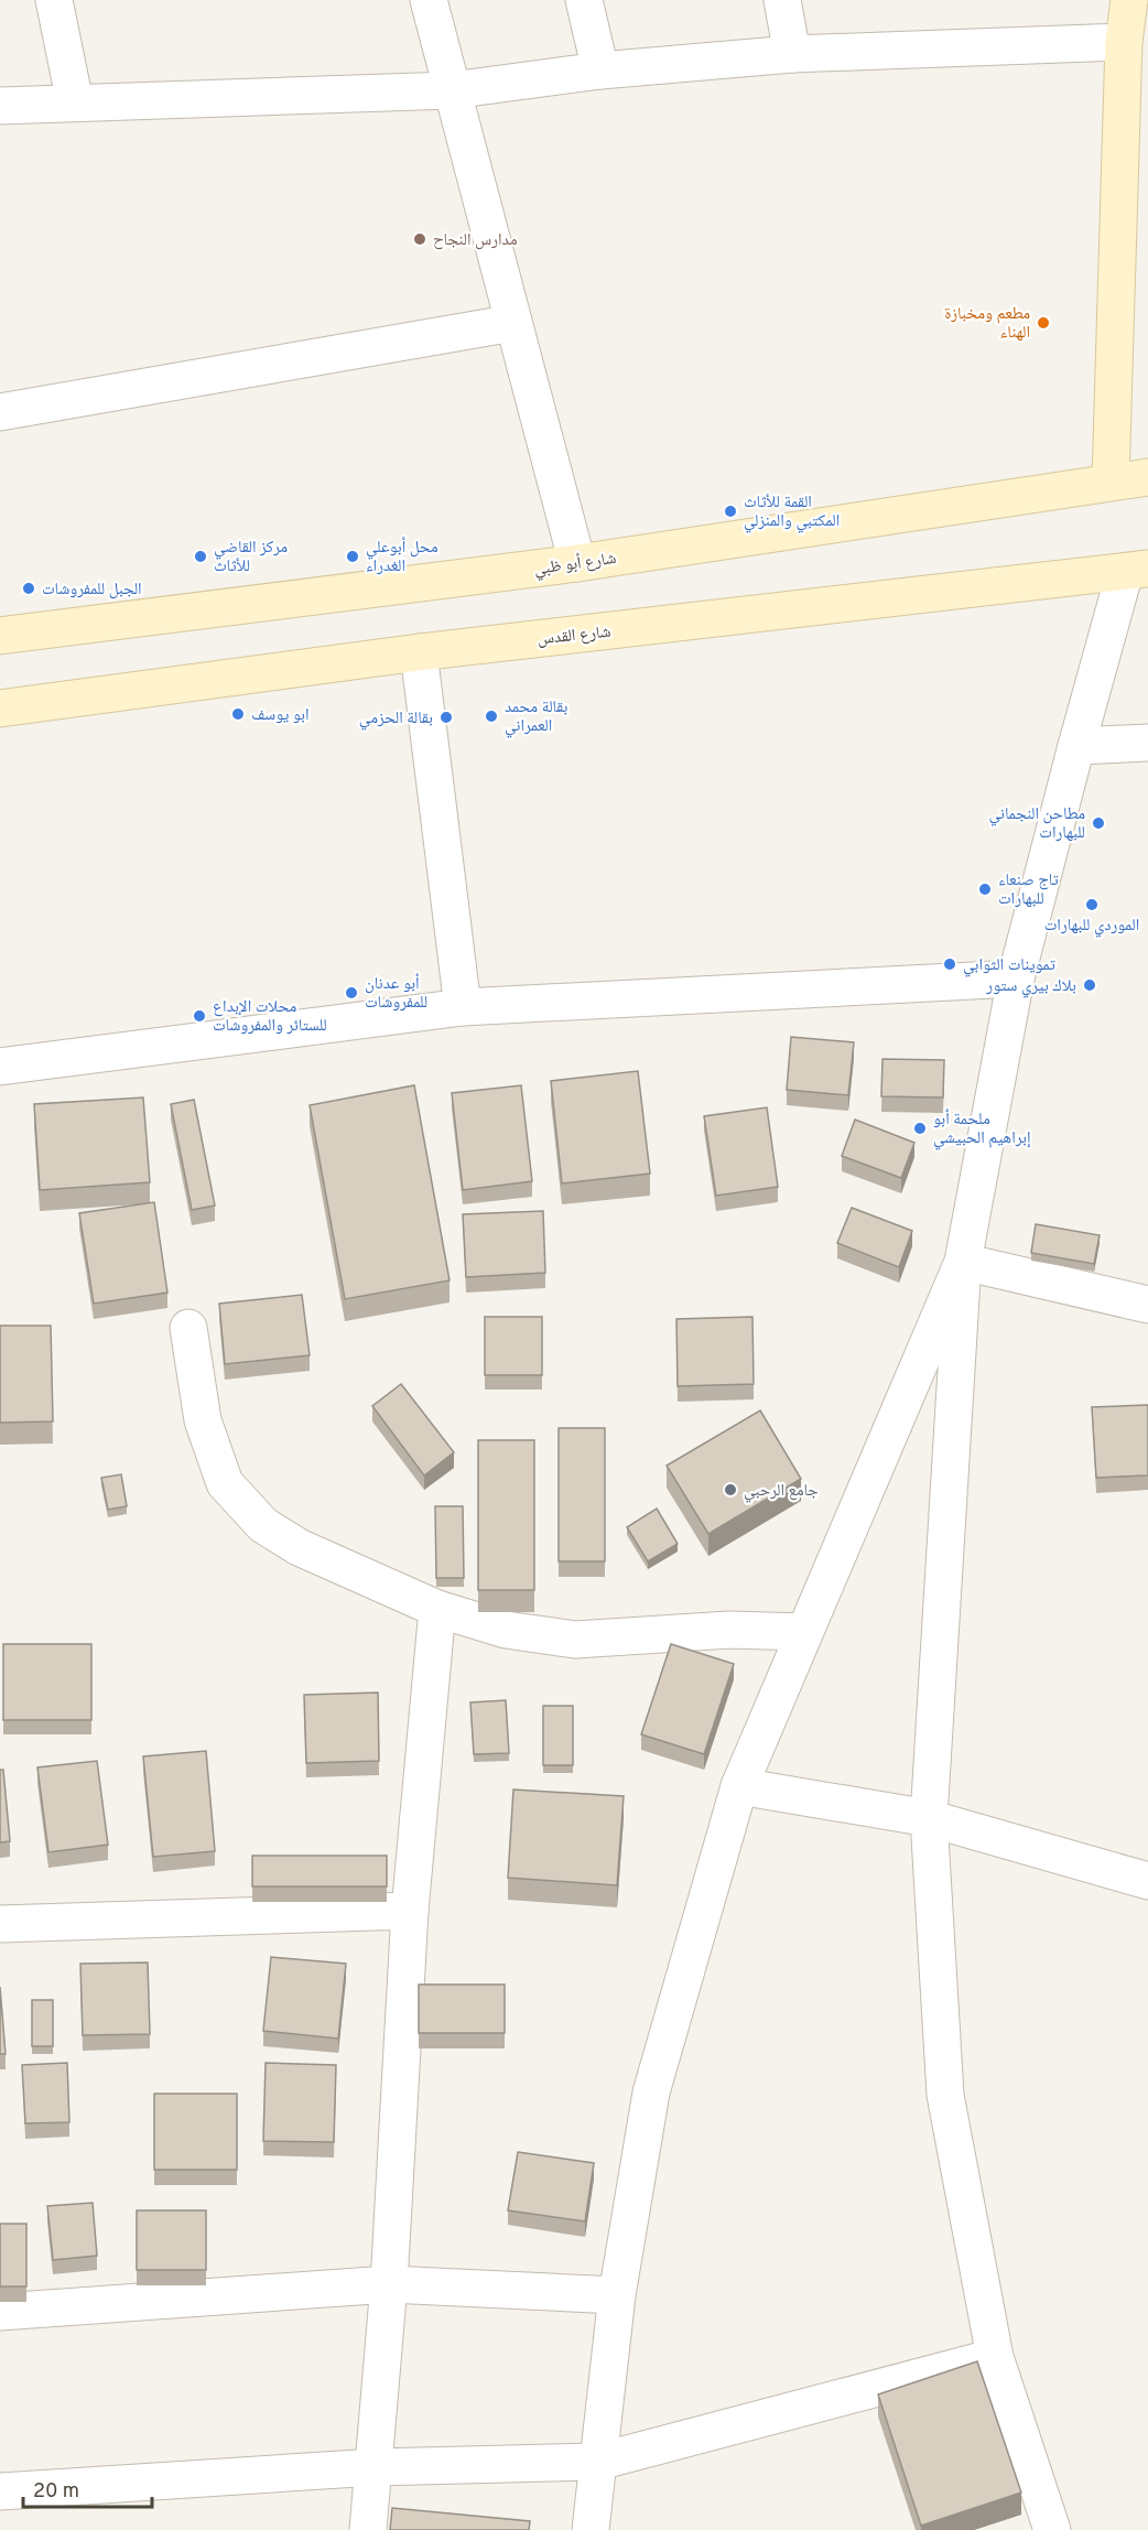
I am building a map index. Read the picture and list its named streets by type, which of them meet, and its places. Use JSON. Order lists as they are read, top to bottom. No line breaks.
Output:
{"streets":{"main road":["شارع أبو ظبي","شارع القدس"]},"places":["مدارس النجاح","مطعم ومخبازة الهناء","القمة للأثاث المكتبي والمنزلي","مركز القاضي للأثاث","محل أبوعلي الغدراء","الجبل للمفروشات","ابو يوسف","بقالة محمد العمراني","بقالة الحزمي","مطاحن النجماني للبهارات","تاج صنعاء للبهارات","الموردي للبهارات","تموينات الثوابي","بلاك بيري ستور","أبو عدنان للمفروشات","محلات الإبداع للستائر والمفروشات","ملحمة أبو إبراهيم الحبيشي","جامع الرحبي"],"scale_bar":"20 m"}
